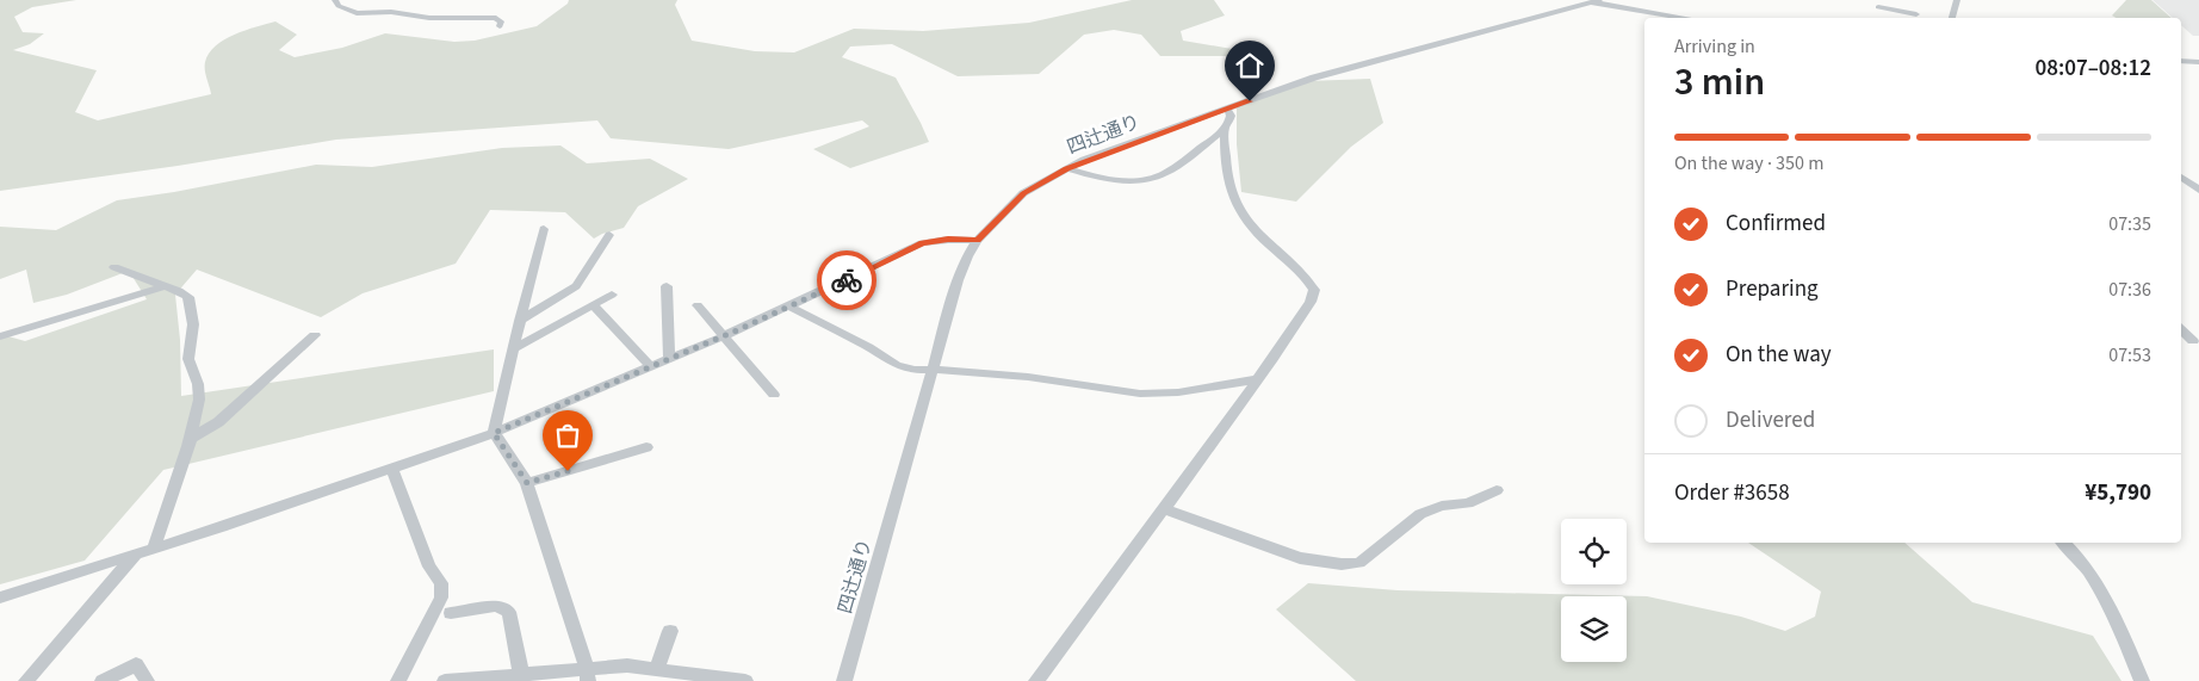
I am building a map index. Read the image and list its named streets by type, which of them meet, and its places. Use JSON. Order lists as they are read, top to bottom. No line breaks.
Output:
{"streets":{"street":["四辻通り"]},"page":{"heading":["3 min","Arriving in","08:07–08:12"],"panel":["Order #3658","¥5,790"],"bar":"On the way · 350 m","list":[["Confirmed","07:35"],["Preparing","07:36"],["On the way","07:53"],"Delivered"]}}
